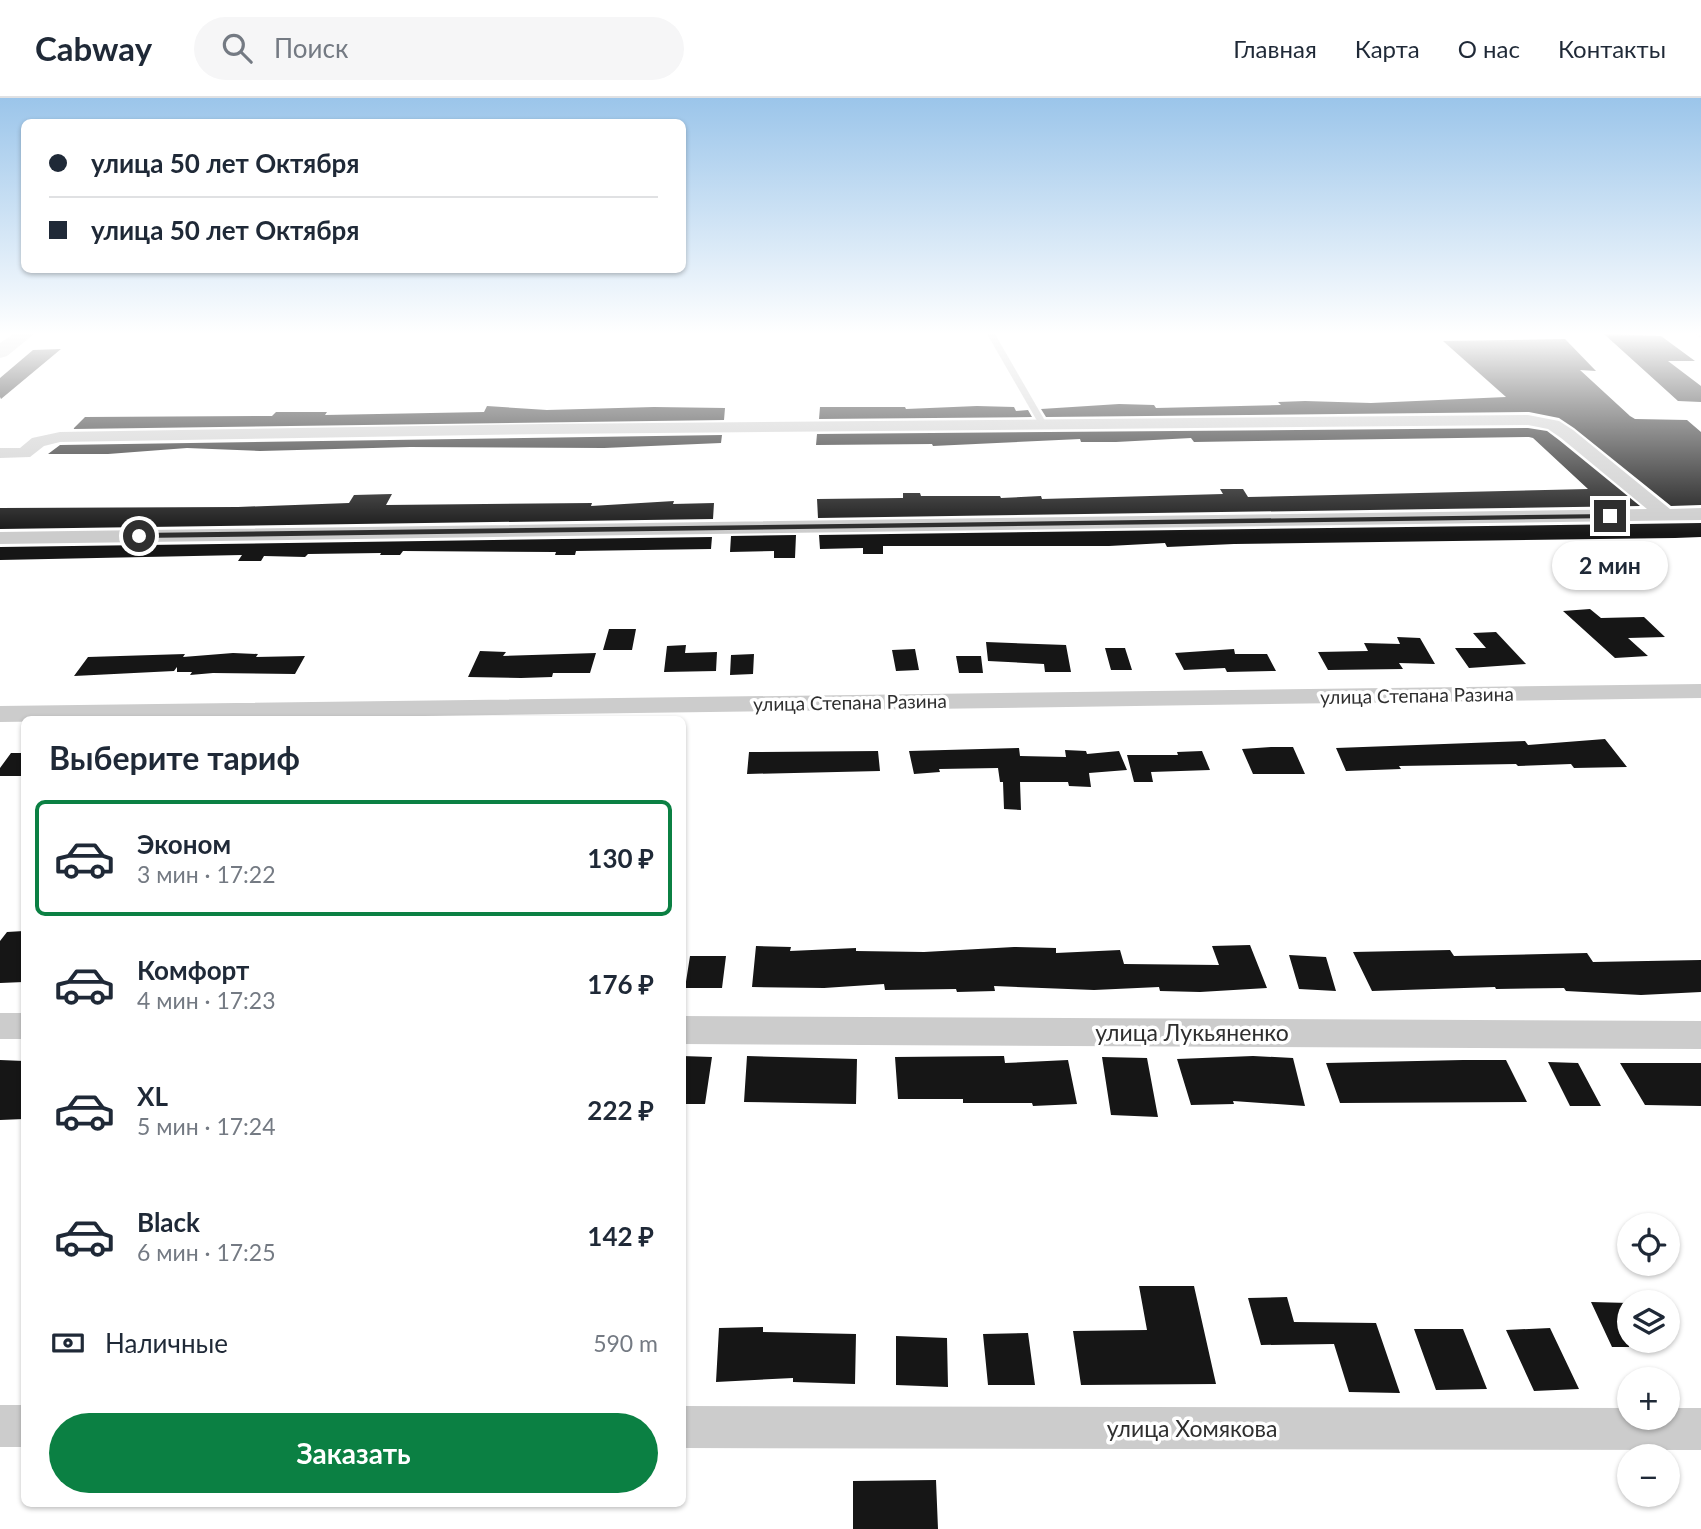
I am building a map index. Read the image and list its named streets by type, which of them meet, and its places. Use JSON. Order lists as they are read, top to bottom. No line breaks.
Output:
{"streets":{"street":["улица Степана Разина","улица Лукьяненко","улица Хомякова"]},"page":{"header":"Cabway","search":"Поиск","nav":["Главная","Карта","О нас","Контакты"],"banner":["улица 50 лет Октября","улица 50 лет Октября"],"bubble":"2 мин","heading":"Выберите тариф","list":[{"name":"Эконом","note":"3 мин · 17:22","value":"130 ₽"},{"name":"Комфорт","note":"4 мин · 17:23","value":"176 ₽"},{"name":"XL","note":"5 мин · 17:24","value":"222 ₽"},{"name":"Black","note":"6 мин · 17:25","value":"142 ₽"}],"map_buttons":["+","−"],"pay":["Наличные","590 m"],"buttons":"Заказать"}}
